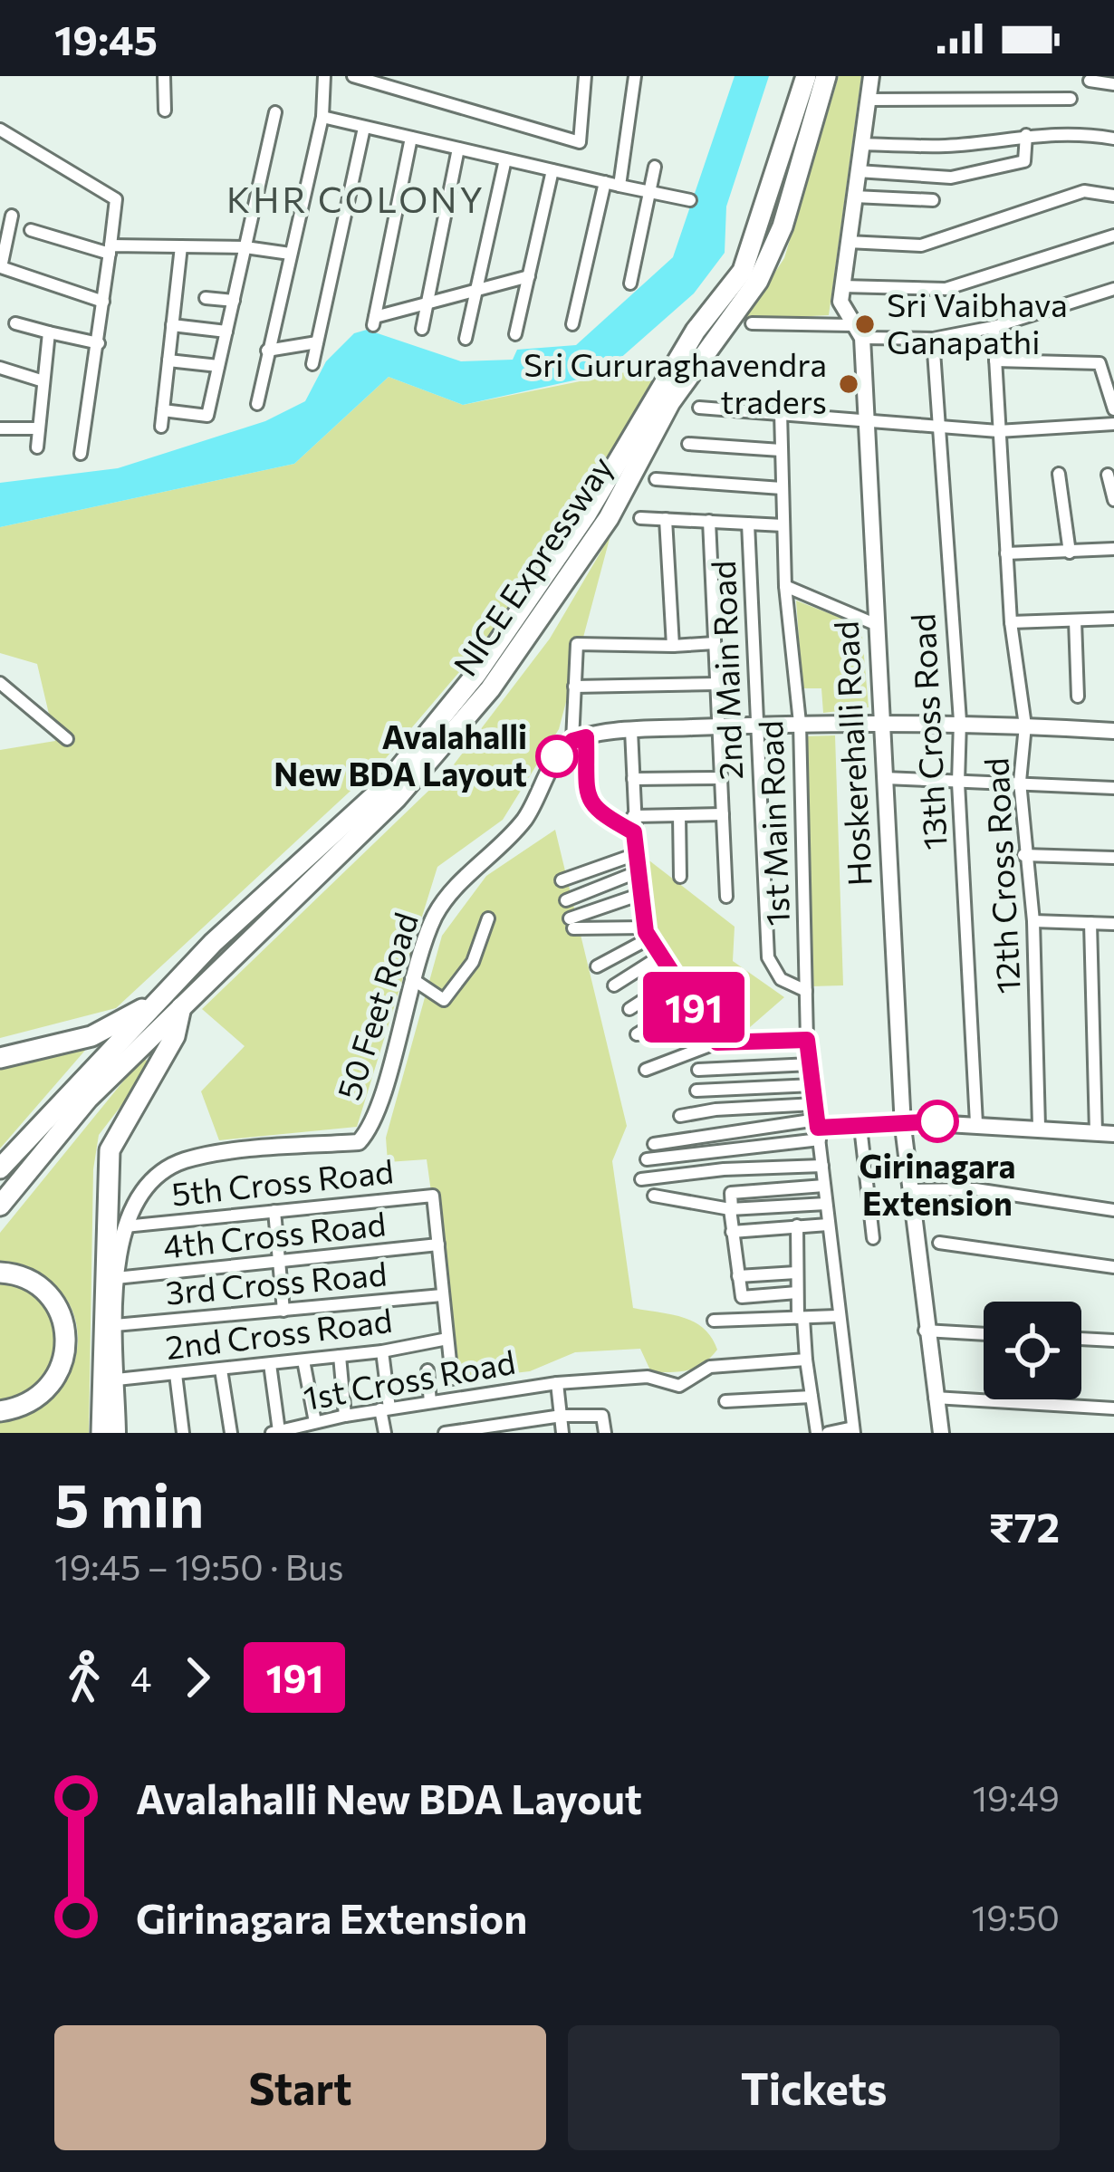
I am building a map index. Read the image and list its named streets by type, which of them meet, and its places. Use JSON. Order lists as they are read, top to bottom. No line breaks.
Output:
{"streets":{"highway":["NICE Expressway"],"street":["2nd Main Road","13th Cross Road","Hoskerehalli Road","1st Main Road","12th Cross Road","50 Feet Road","5th Cross Road","4th Cross Road","3rd Cross Road","2nd Cross Road","1st Cross Road"]},"crossings":[["2nd Main Road","1st Main Road"],["50 Feet Road","5th Cross Road"],["50 Feet Road","4th Cross Road"],["50 Feet Road","3rd Cross Road"],["50 Feet Road","2nd Cross Road"],["5th Cross Road","4th Cross Road"],["5th Cross Road","3rd Cross Road"],["5th Cross Road","2nd Cross Road"]],"districts":["KHR COLONY"],"places":["Sri Vaibhava Ganapathi","Sri Gururaghavendra traders","Avalahalli New BDA Layout","Girinagara Extension"],"lines":["bus line 191"],"page":{"status":"19:45","on_map":"191","heading":["5 min","19:45 – 19:50 · Bus","₹72"],"legs":["4","191"],"list":[{"name":"Avalahalli New BDA Layout","value":"19:49"},{"name":"Girinagara Extension","value":"19:50"}],"buttons":["Start","Tickets"]}}
